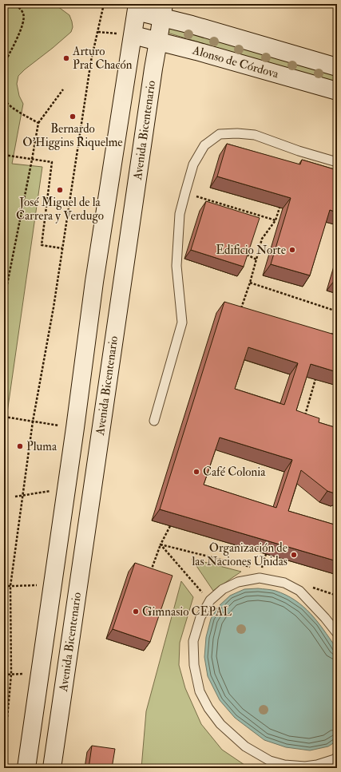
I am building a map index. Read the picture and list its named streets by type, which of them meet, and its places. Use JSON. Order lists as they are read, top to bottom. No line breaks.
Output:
{"streets":{"main road":["Alonso de Córdova","Avenida Bicentenario"]},"crossings":[["Alonso de Córdova","Avenida Bicentenario"]],"places":["Arturo Prat Chacón","Bernardo O'Higgins Riquelme","José Miguel de la Carrera y Verdugo","Edificio Norte","Pluma","Café Colonia","Organización de las Naciones Unidas","Gimnasio CEPAL"]}
